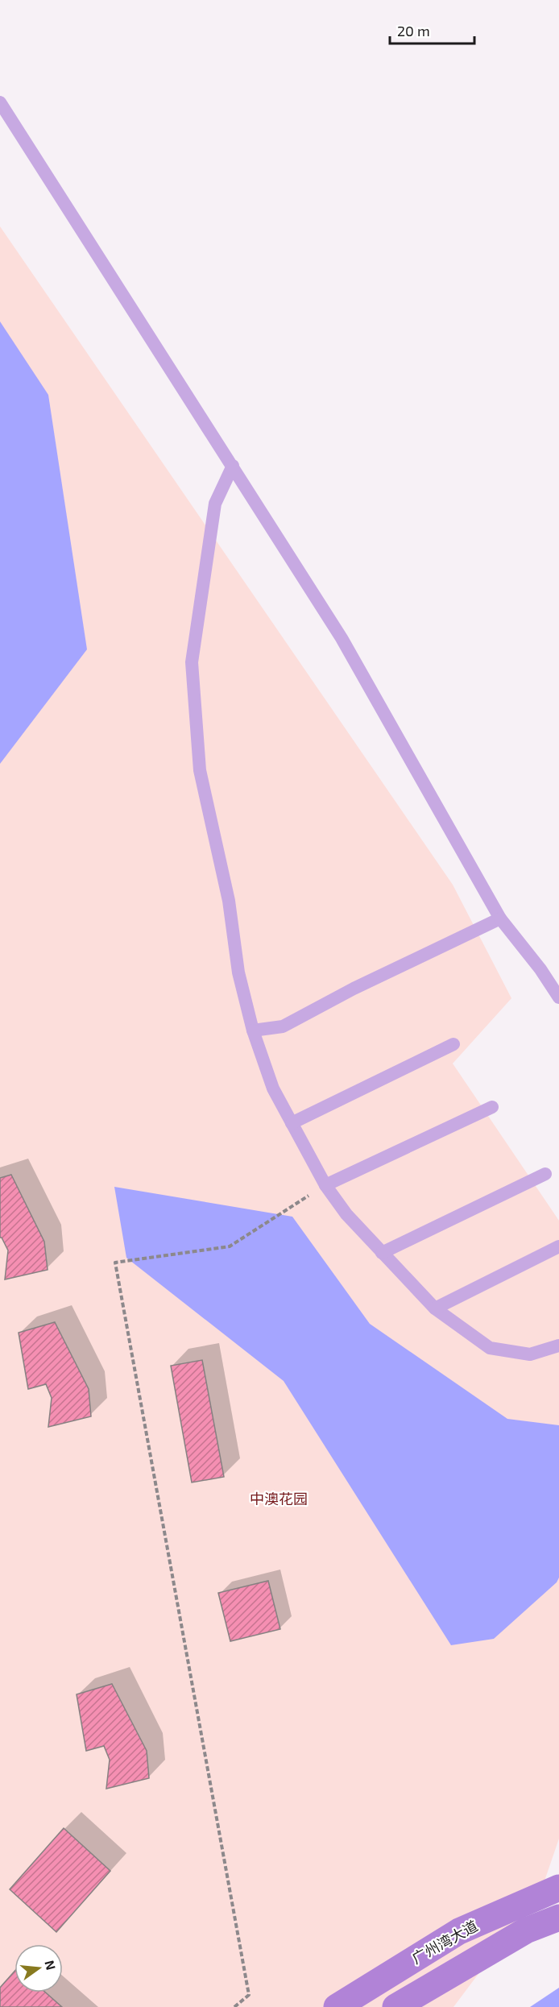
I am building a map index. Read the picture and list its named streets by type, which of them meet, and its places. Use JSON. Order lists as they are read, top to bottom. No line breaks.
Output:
{"streets":{"street":["广州湾大道"]},"parks":["中澳花园"],"scale_bar":"20 m","north":"right"}
